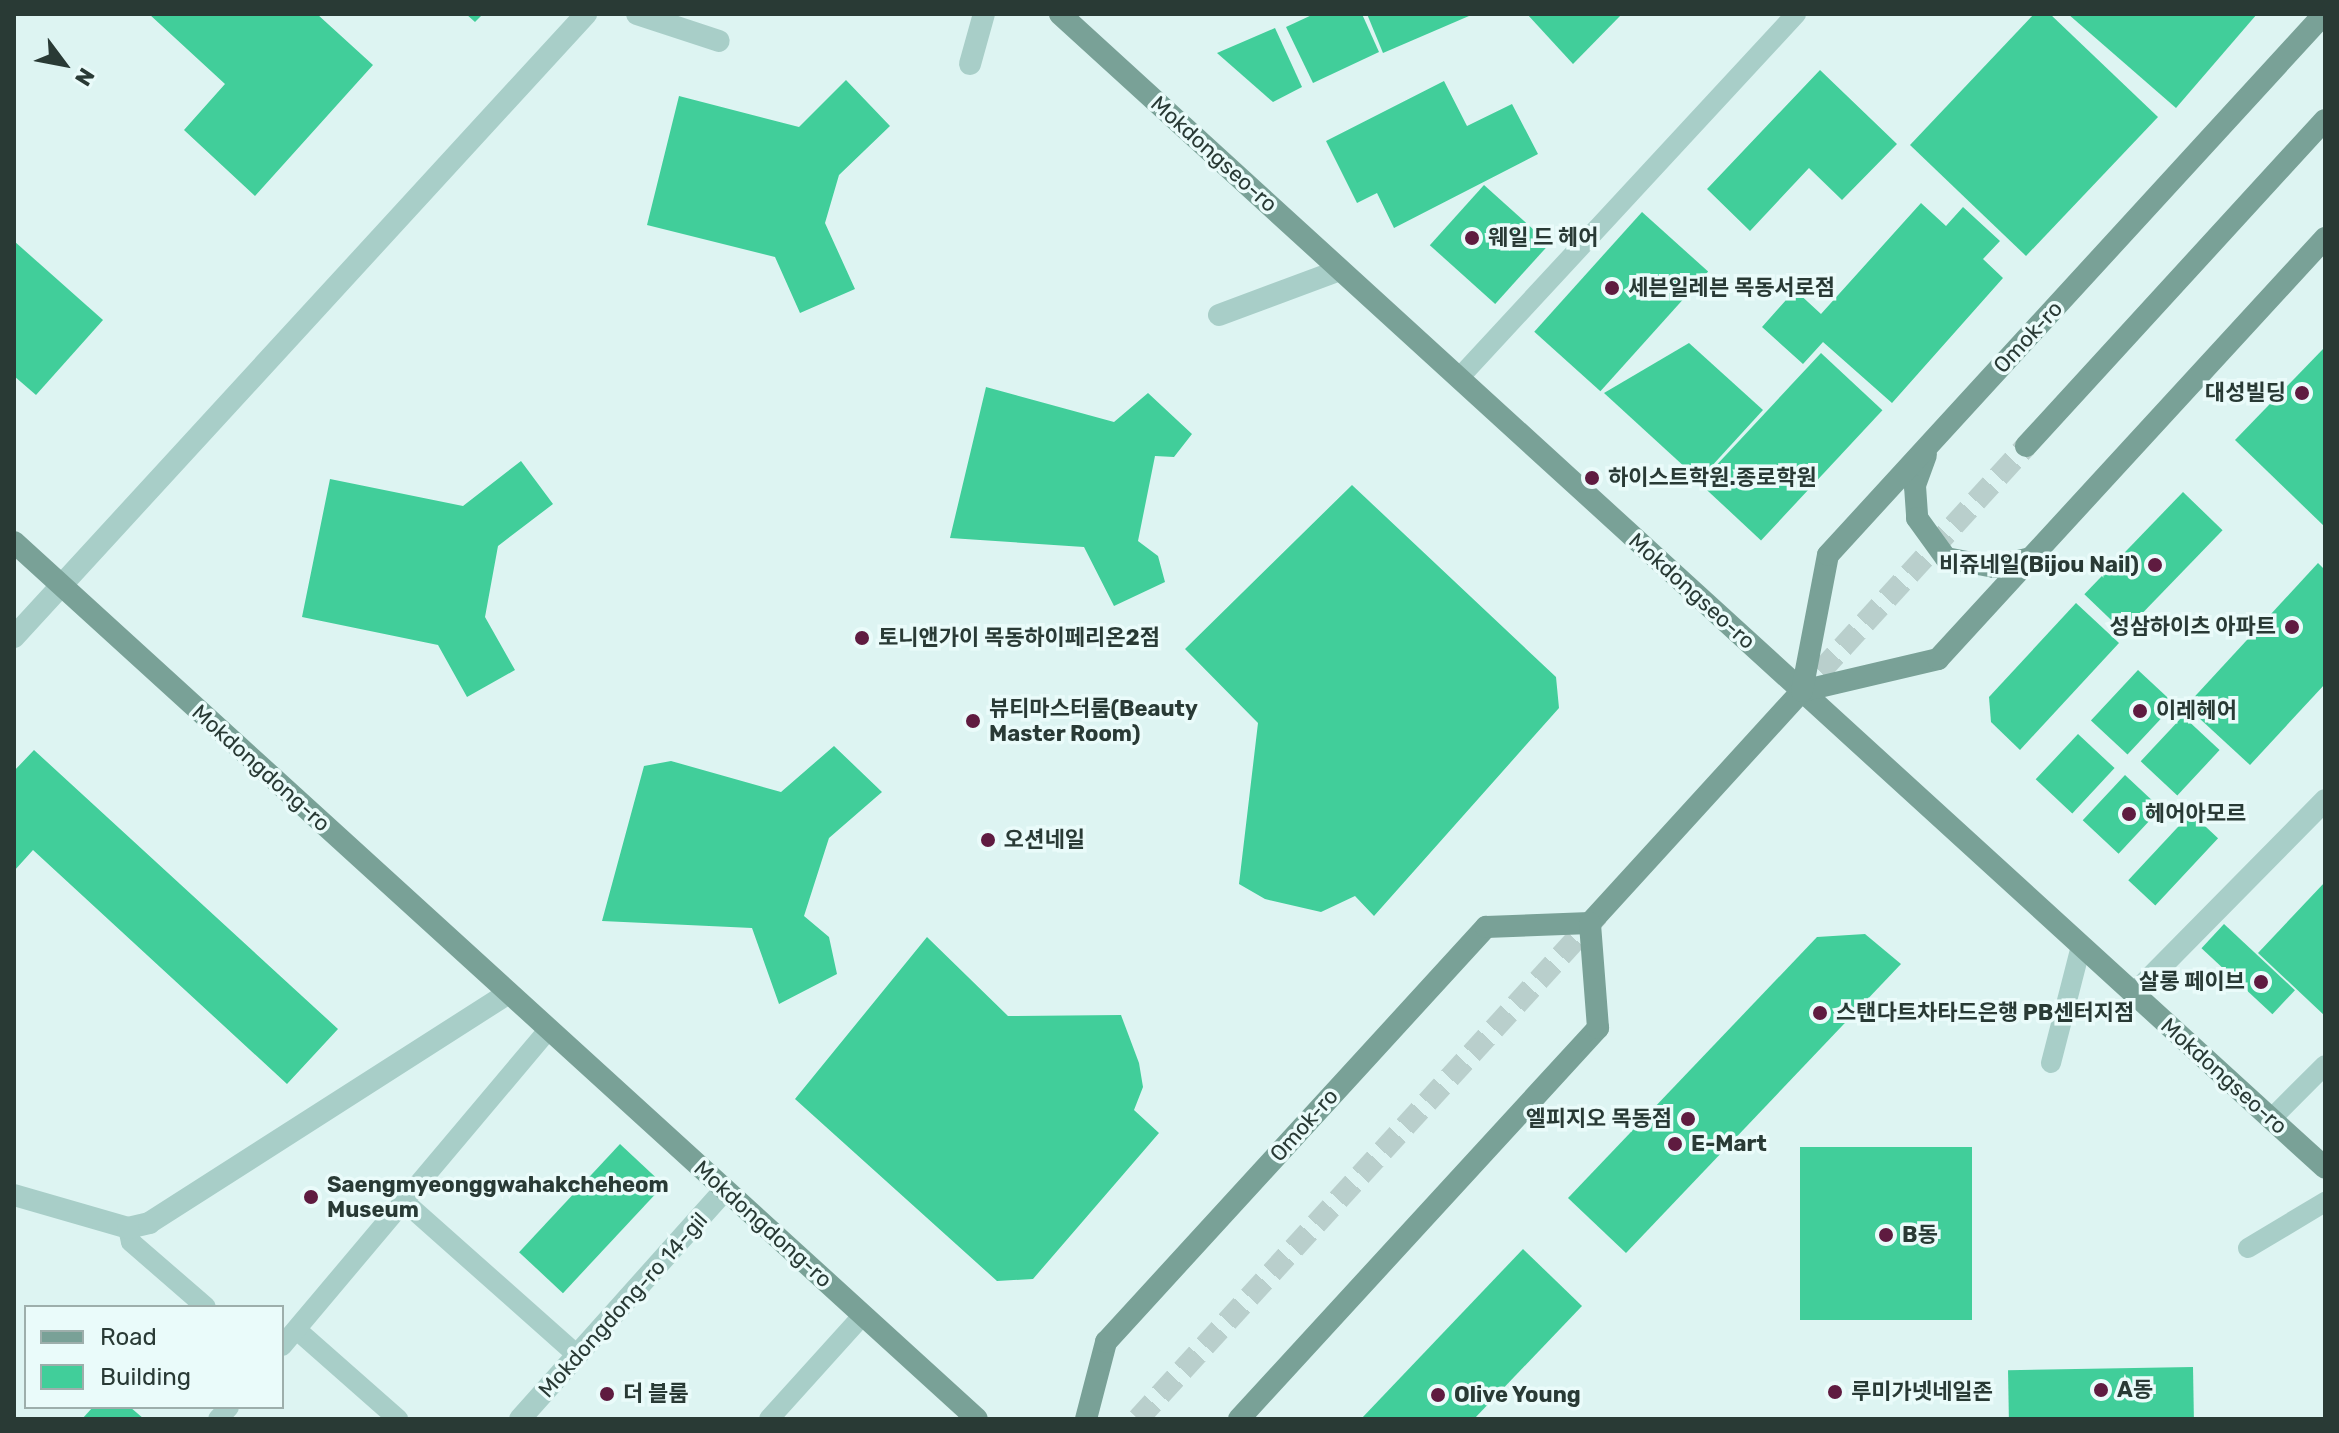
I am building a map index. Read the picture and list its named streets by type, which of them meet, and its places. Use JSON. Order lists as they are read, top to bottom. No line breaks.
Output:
{"streets":{"main road":["Mokdongseo-ro","Omok-ro","Mokdongdong-ro"],"street":["Mokdongdong-ro 14-gil"]},"crossings":[["Mokdongseo-ro","Omok-ro"],["Mokdongdong-ro","Mokdongdong-ro 14-gil"]],"places":["웨일 드 헤어","세븐일레븐 목동서로점","대성빌딩","하이스트학원.종로학원","비쥬네일(Bijou Nail)","성삼하이츠 아파트","토니앤가이 목동하이페리온2점","이레헤어","뷰티마스터룸(Beauty Master Room)","헤어아모르","오션네일","살롱 페이브","스탠다트차타드은행 PB센터지점","엘피지오 목동점","E-Mart","Saengmyeonggwahakcheheom Museum","B동","A동","루미가넷네일존","더 블룸","Olive Young"],"legend":["Road","Building"],"north":"bottom right"}
